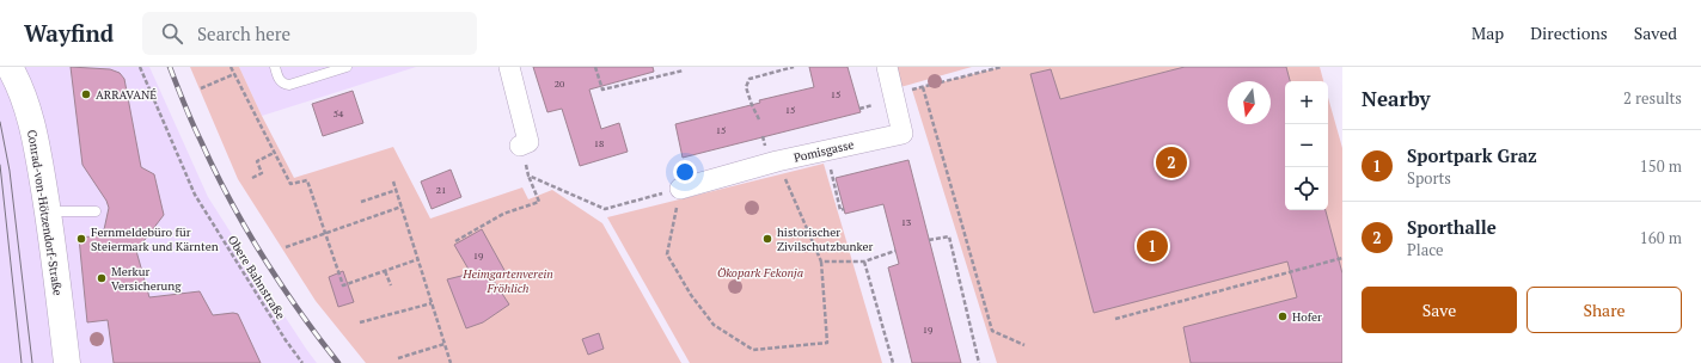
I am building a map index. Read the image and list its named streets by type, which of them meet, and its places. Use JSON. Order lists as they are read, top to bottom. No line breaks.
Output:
{"streets":{"main road":["Conrad-von-Hötzendorf-Straße"],"street":["Pomisgasse"],"path":["Obere Bahnstraße"]},"parks":["Ökopark Fekonja","Heimgartenverein Fröhlich"],"places":["ARRAVANÉ","Fernmeldebüro für Steiermark und Kärnten","historischer Zivilschutzbunker","Merkur Versicherung","Hofer"],"house_numbers":["20","15","15","54","15","18","21","13","19","19"],"north":"bottom","page":{"header":"Wayfind","search":"Search here","nav":["Map","Directions","Saved"],"heading":["Nearby","2 results"],"map_buttons":["+","−"],"list":[{"mark":"1","name":"Sportpark Graz","note":"Sports","value":"150 m"},{"mark":"2","name":"Sporthalle","note":"Place","value":"160 m"}],"pins":["2","1"],"buttons":["Save","Share"]}}
